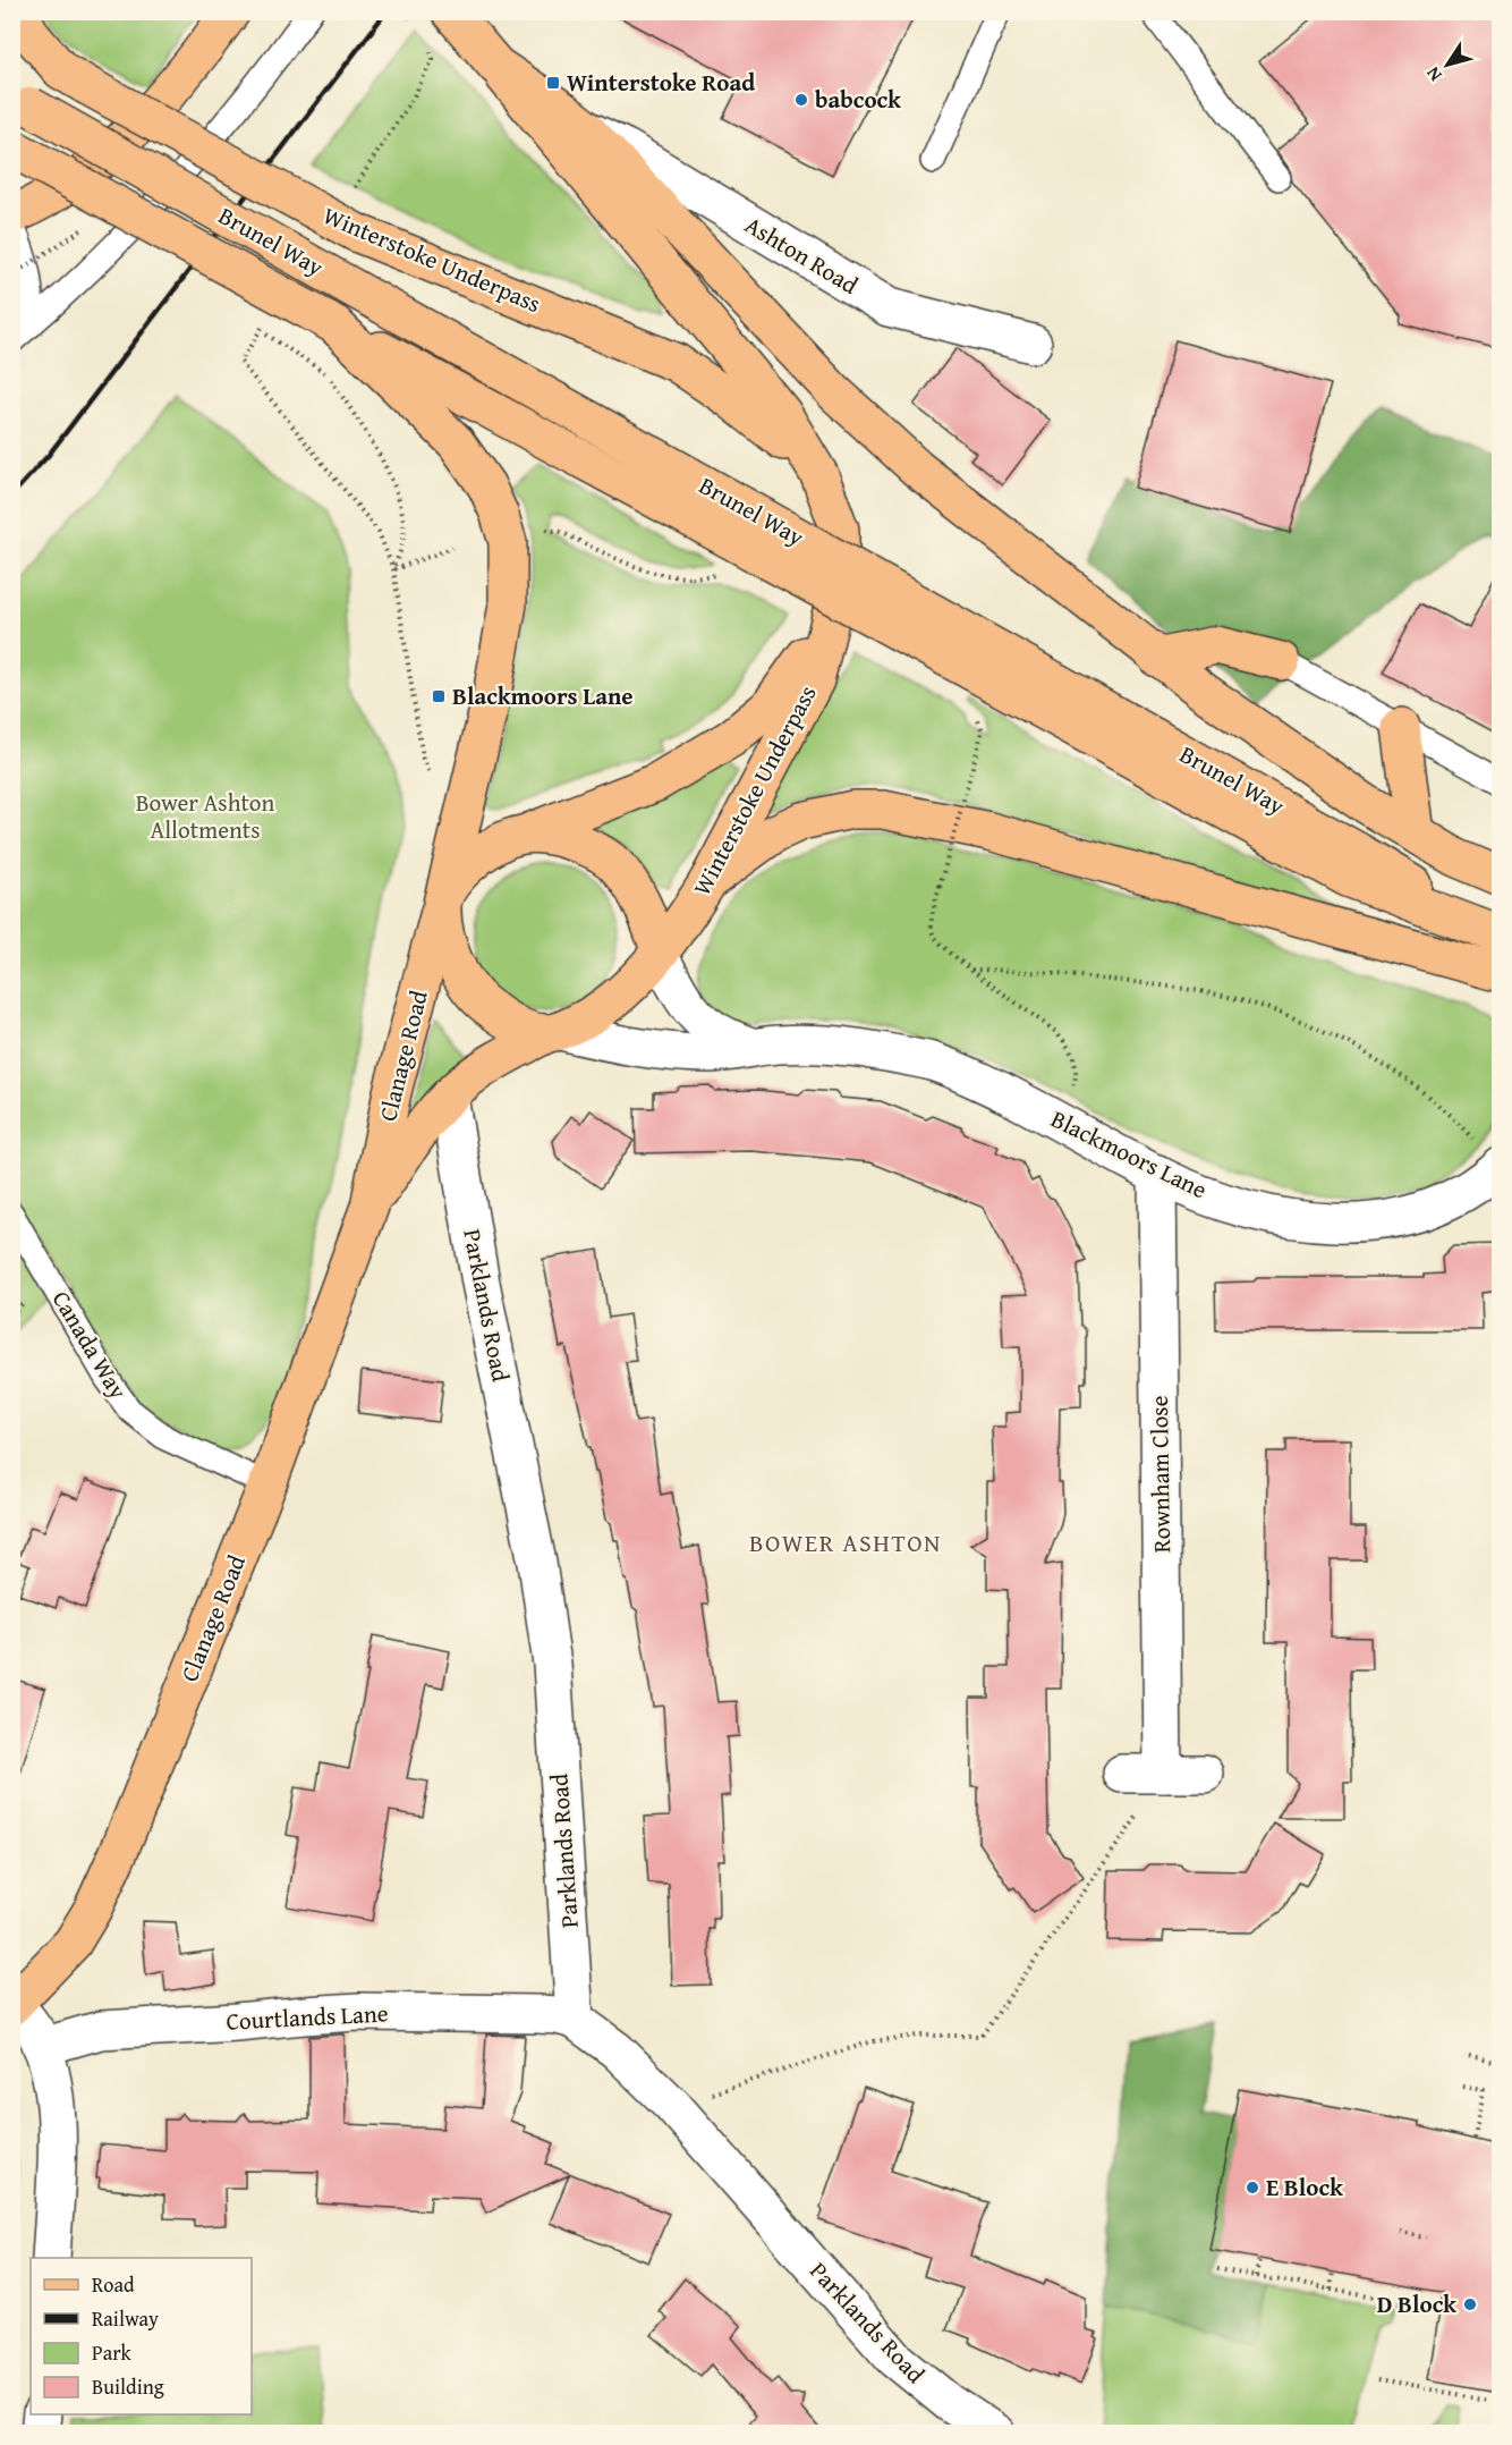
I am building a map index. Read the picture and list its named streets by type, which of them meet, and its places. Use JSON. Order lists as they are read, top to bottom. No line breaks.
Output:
{"streets":{"main road":["Brunel Way","Winterstoke Underpass","Clanage Road"],"street":["Ashton Road","Blackmoors Lane","Parklands Road","Rownham Close","Courtlands Lane"],"lane":["Canada Way"]},"crossings":[["Brunel Way","Clanage Road"],["Winterstoke Underpass","Clanage Road"],["Winterstoke Underpass","Blackmoors Lane"],["Clanage Road","Blackmoors Lane"],["Clanage Road","Parklands Road"],["Clanage Road","Canada Way"],["Blackmoors Lane","Rownham Close"],["Parklands Road","Courtlands Lane"]],"districts":["BOWER ASHTON"],"parks":["Bower Ashton Allotments"],"places":{"transit":["Winterstoke Road","Blackmoors Lane"],"other":["babcock","E Block","D Block"]},"legend":["Road","Railway","Park","Building"],"north":"bottom left"}
